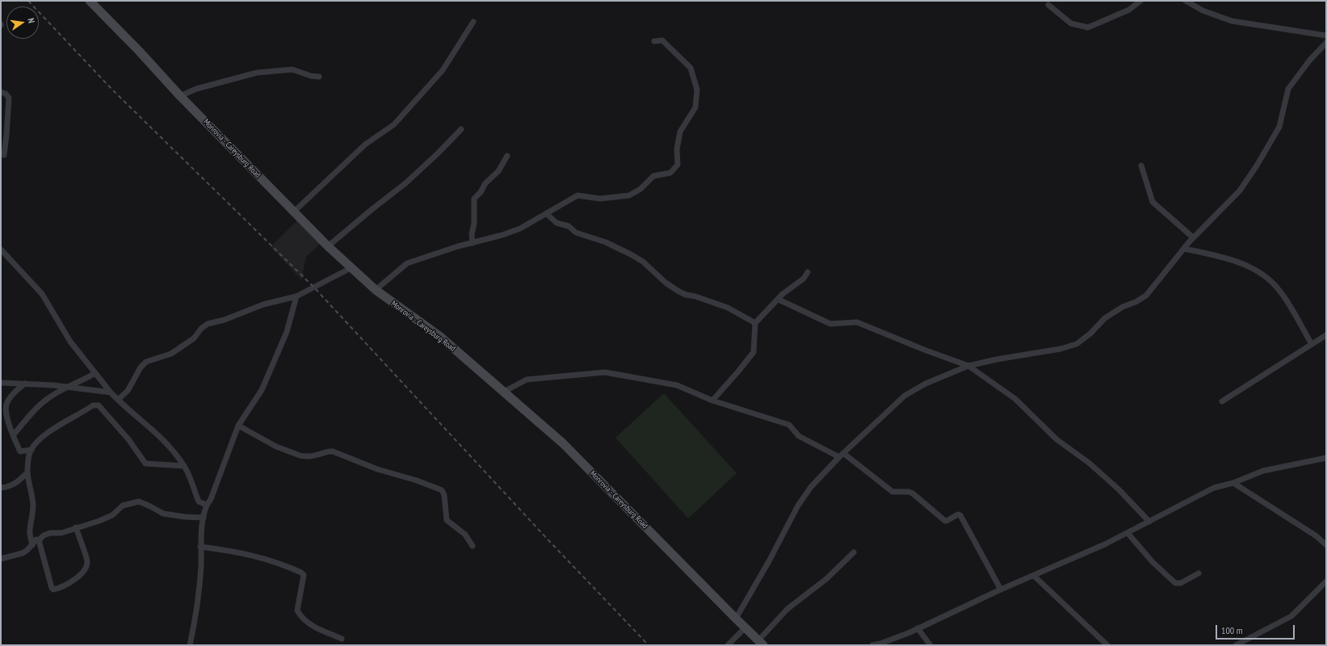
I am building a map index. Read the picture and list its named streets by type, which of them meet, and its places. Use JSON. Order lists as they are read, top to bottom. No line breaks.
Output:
{"streets":{"main road":["Monrovia - Careysburg Road"]},"scale_bar":"100 m","north":"right"}
